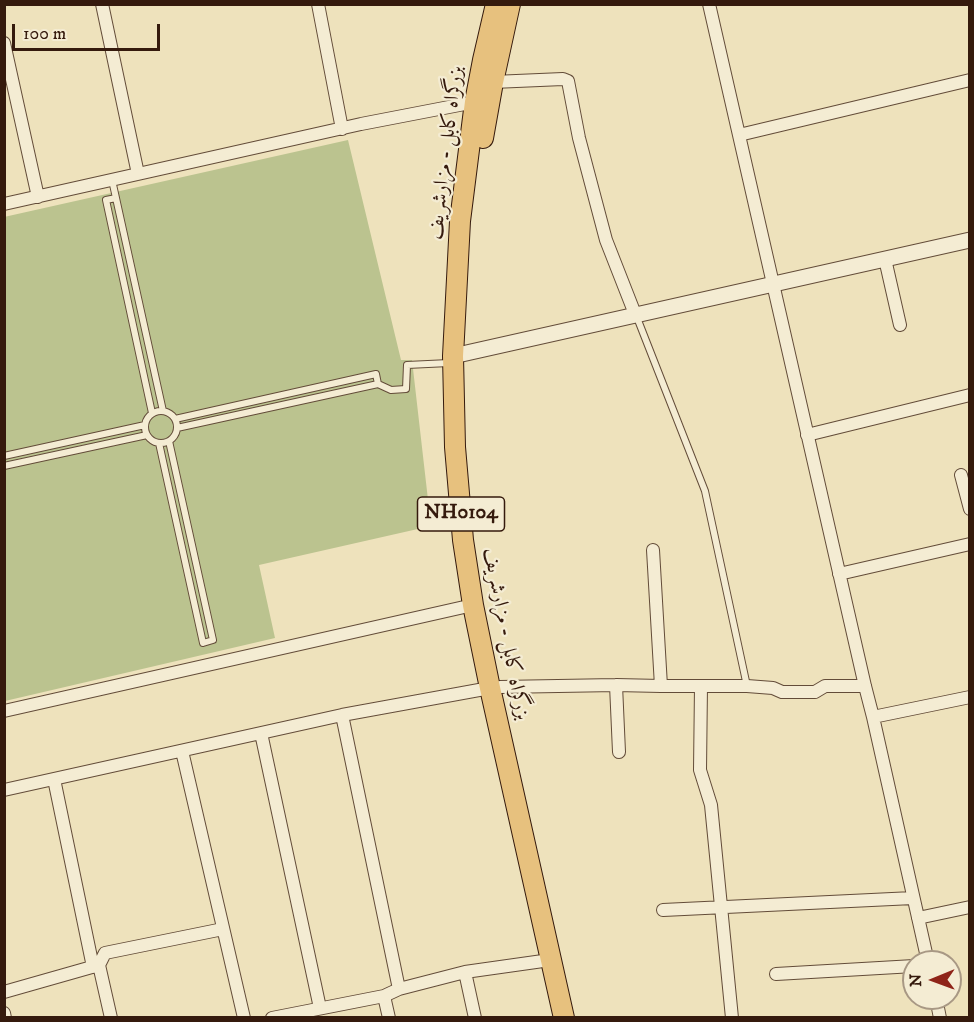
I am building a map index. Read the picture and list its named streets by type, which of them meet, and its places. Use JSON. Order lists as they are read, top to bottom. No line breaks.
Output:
{"streets":{"highway":["بزرگراه کابل - مزارشریف","NH0104"]},"scale_bar":"100 m","north":"left"}
